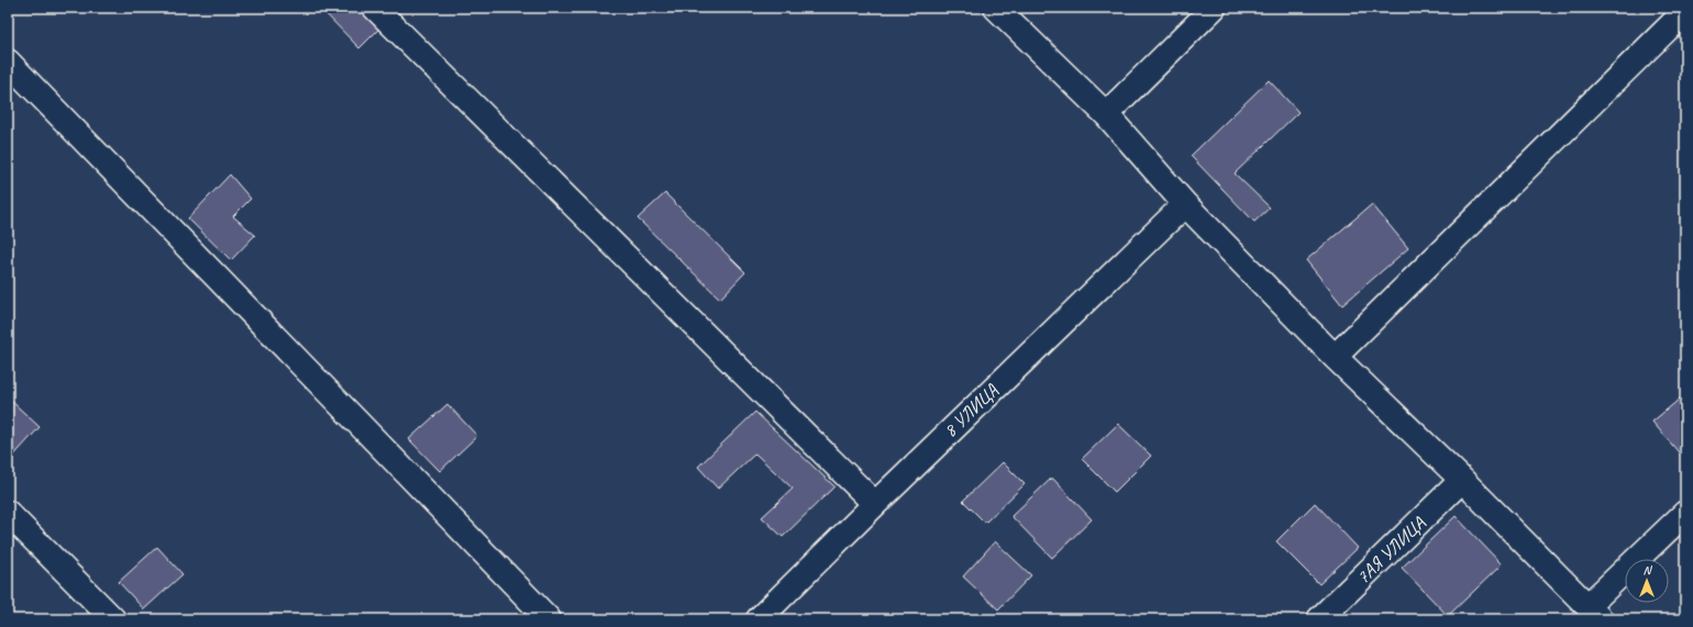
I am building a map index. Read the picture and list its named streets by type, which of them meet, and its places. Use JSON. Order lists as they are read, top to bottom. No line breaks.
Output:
{"streets":{"street":["8 УЛИЦА","7АЯ УЛИЦА"]},"north":"top"}
